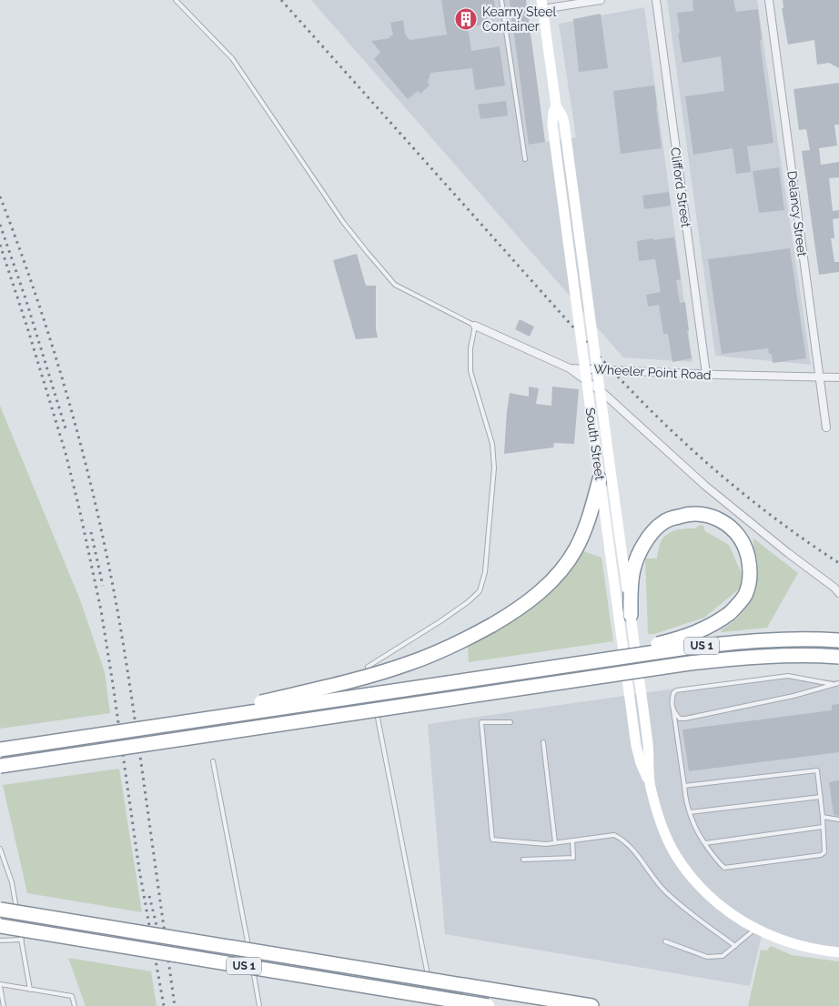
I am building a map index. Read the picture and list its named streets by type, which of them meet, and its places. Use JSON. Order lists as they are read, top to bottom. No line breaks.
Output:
{"streets":{"highway":["US 1"],"main road":["South Street"],"street":["Clifford Street","Delancy Street","Wheeler Point Road"]},"crossings":[["Clifford Street","Wheeler Point Road"],["Delancy Street","Wheeler Point Road"]],"places":{"building":["Kearny Steel Container"]}}
